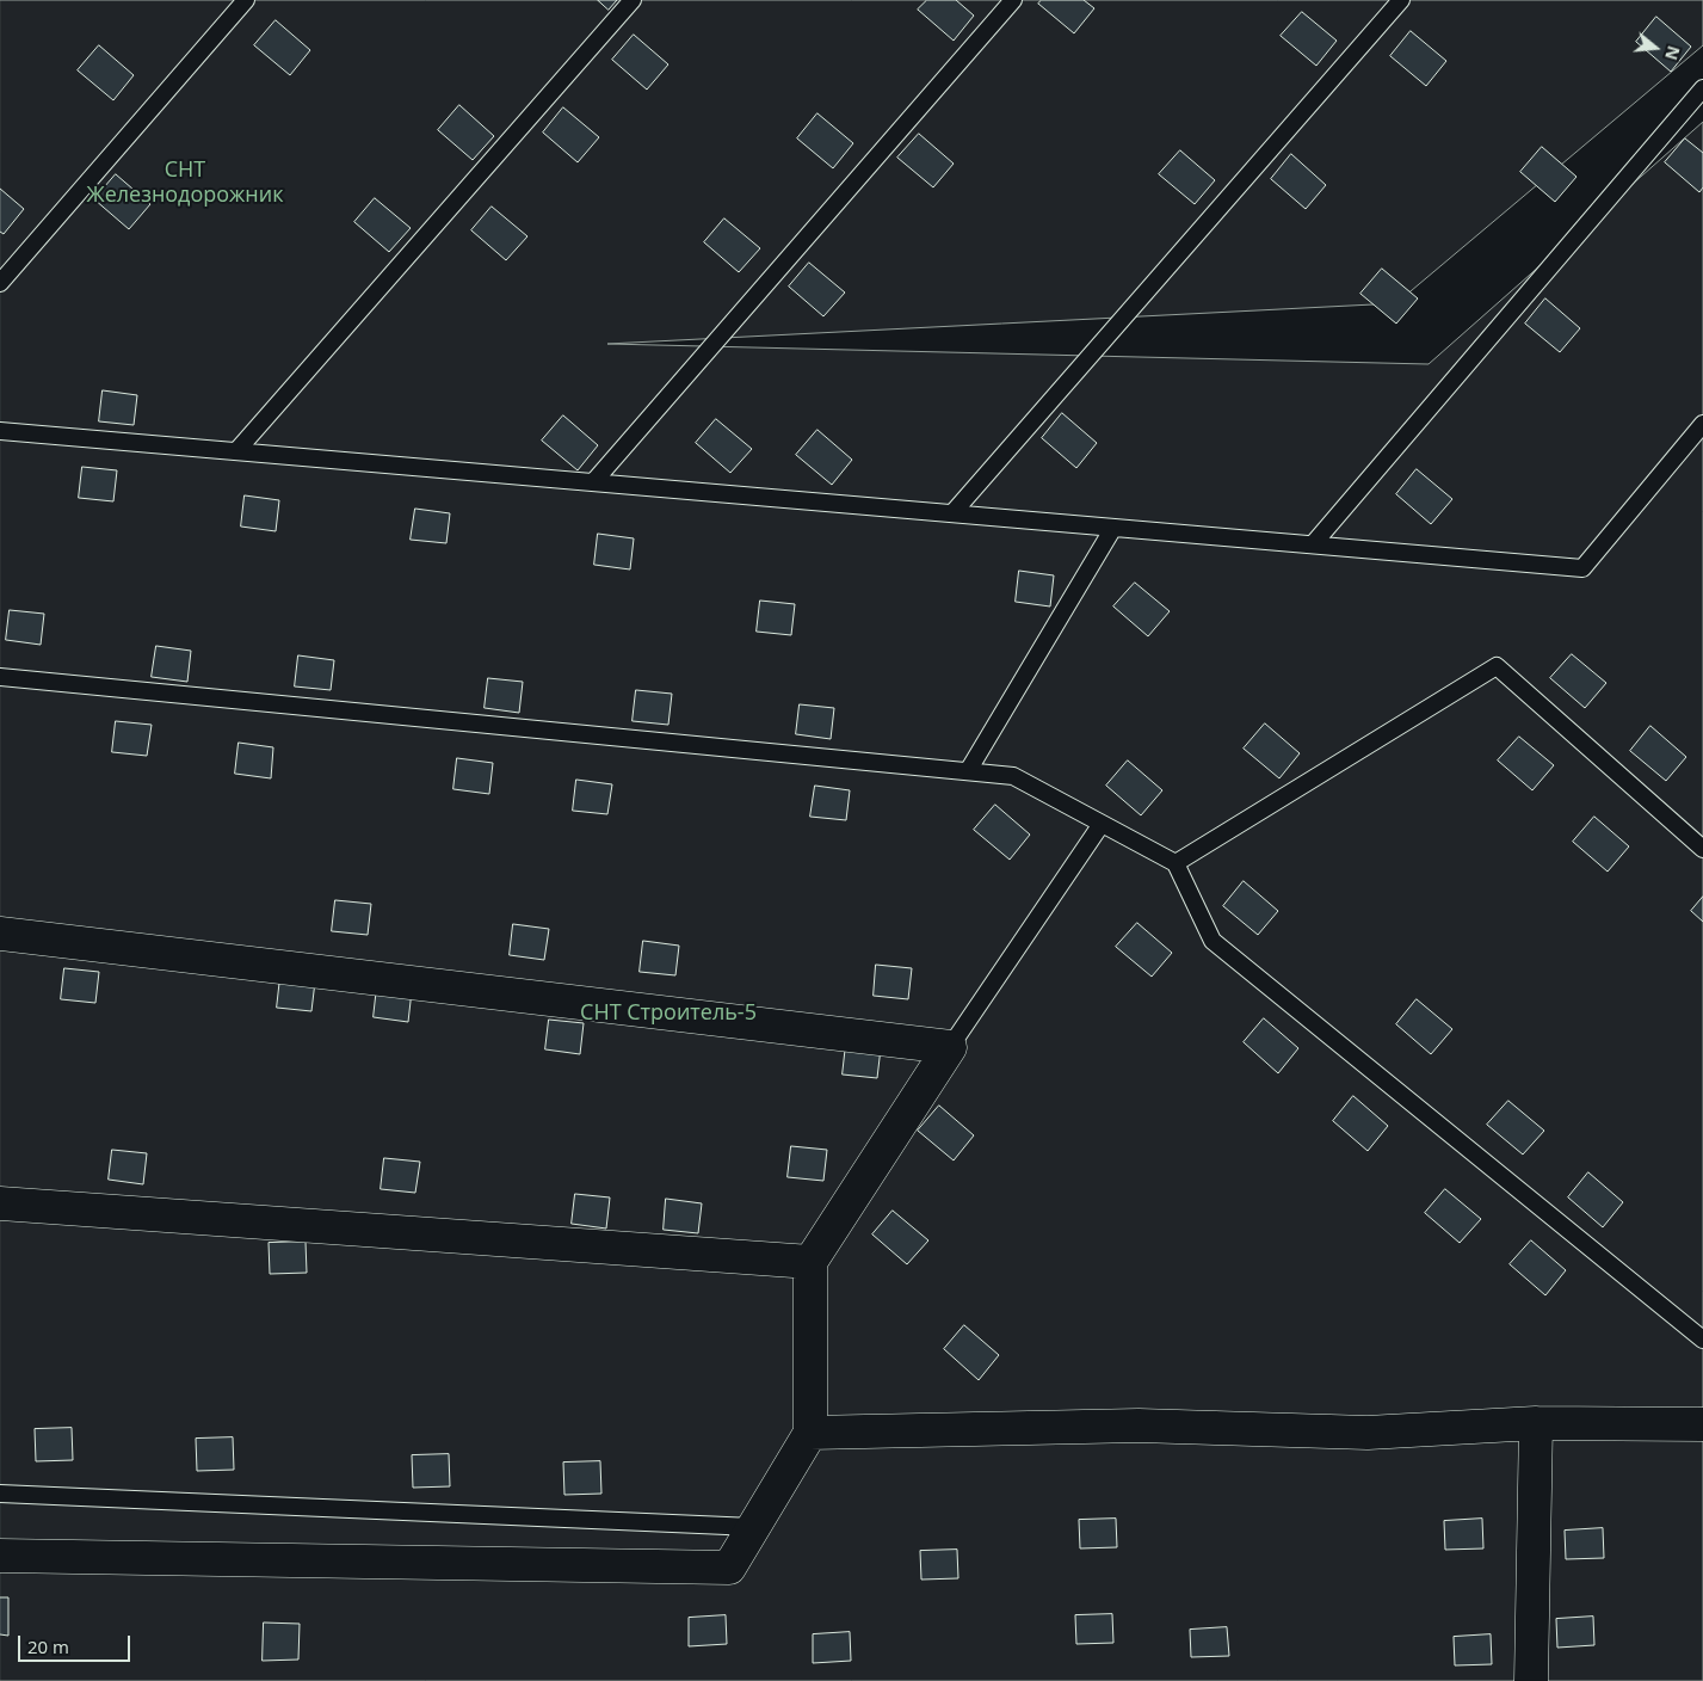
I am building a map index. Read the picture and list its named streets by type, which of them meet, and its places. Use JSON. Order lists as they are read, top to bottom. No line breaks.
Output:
{"parks":["СНТ Железнодорожник","СНТ Строитель-5"],"scale_bar":"20 m","north":"right"}
